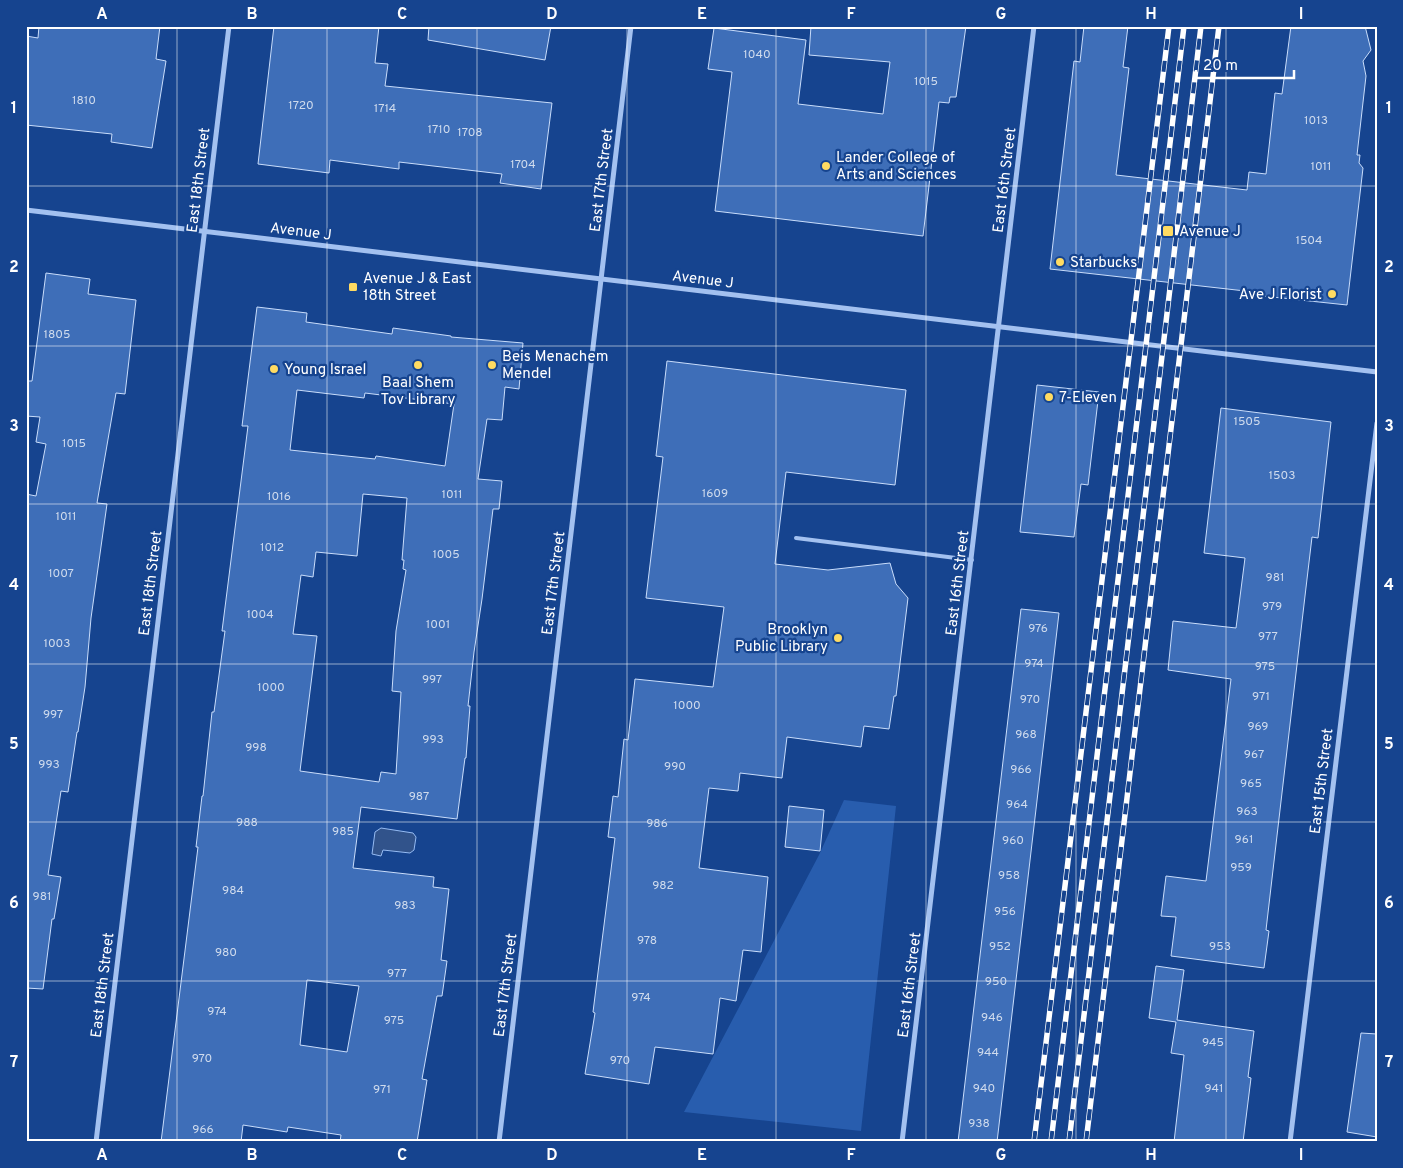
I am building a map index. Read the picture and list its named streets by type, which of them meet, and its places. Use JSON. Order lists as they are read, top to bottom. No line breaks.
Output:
{"streets":{"street":["East 18th Street","East 17th Street","East 16th Street","Avenue J","East 15th Street"]},"crossings":[["East 18th Street","Avenue J"],["East 17th Street","Avenue J"],["East 16th Street","Avenue J"]],"places":{"other":["Lander College of Arts and Sciences","Starbucks","Ave J Florist","Baal Shem Tov Library","Beis Menachem Mendel","Young Israel","7-Eleven","Brooklyn Public Library"],"transit":["Avenue J","Avenue J & East 18th Street"]},"house_numbers":["1040","1015","1810","1720","1714","1013","1710","1708","1704","1011","1504","1805","1505","1015","1503","1609","1011","1016","1011","1012","1005","1007","981","979","1004","1001","976","977","1003","974","975","997","1000","971","970","1000","997","969","968","993","998","967","993","990","966","965","987","964","963","988","986","985","961","960","959","958","982","984","981","983","956","978","952","953","980","977","950","974","974","946","975","945","944","970","970","940","941","971","938","966"],"scale_bar":"20 m","grid":{"columns":["A","B","C","D","E","F","G","H","I"],"rows":["1","2","3","4","5","6","7"]}}
